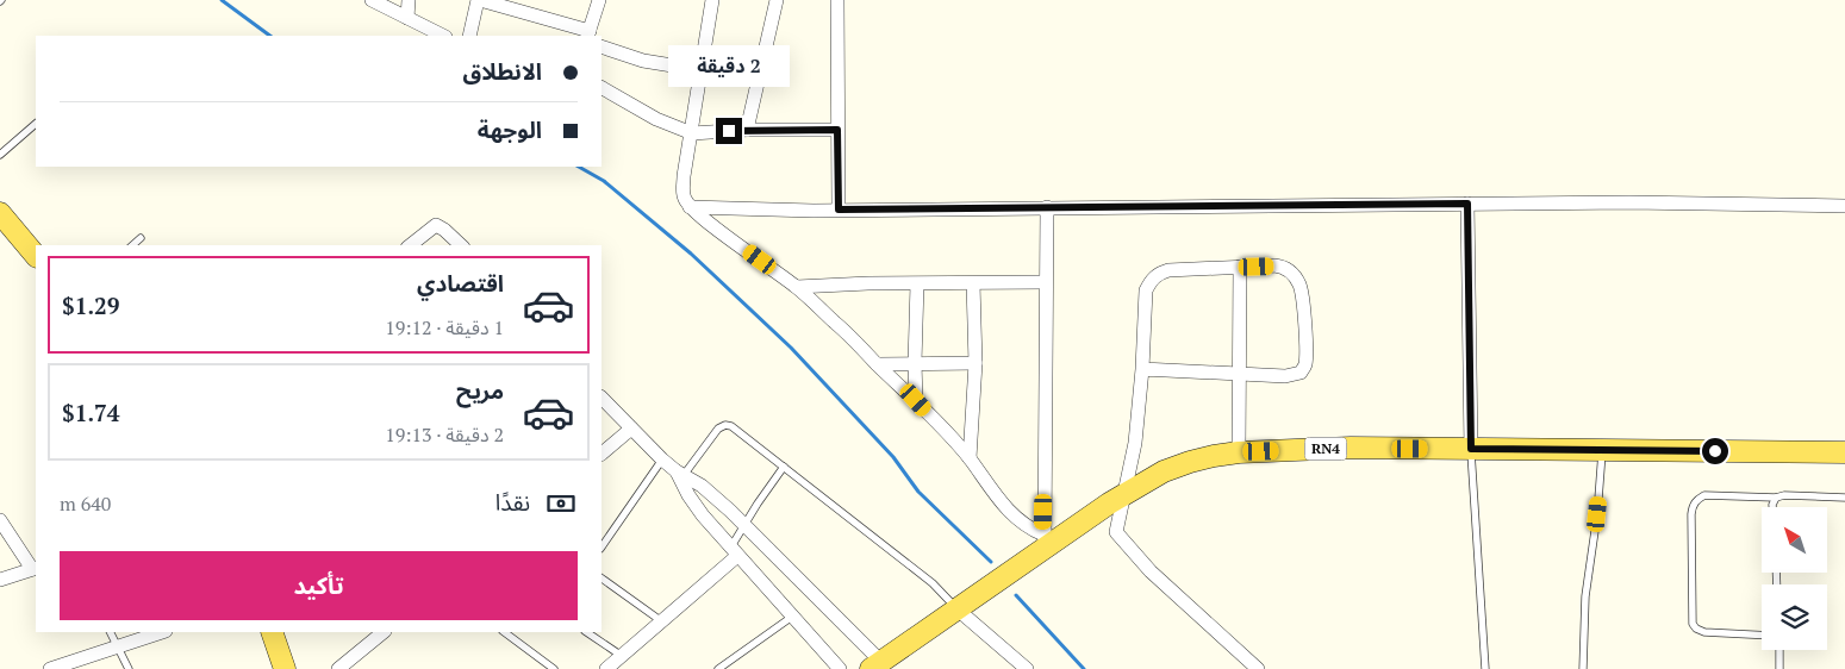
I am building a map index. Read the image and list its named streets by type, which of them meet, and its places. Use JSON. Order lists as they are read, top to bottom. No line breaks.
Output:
{"streets":{"main road":["RN4"]},"north":"top left","page":{"banner":["الانطلاق","الوجهة"],"bubble":"2 دقيقة","list":[{"name":"اقتصادي","note":"1 دقيقة · 19:12","value":"$1.29"},{"name":"مريح","note":"2 دقيقة · 19:13","value":"$1.74"}],"pay":["نقدًا","640 m"],"buttons":"تأكيد"}}
